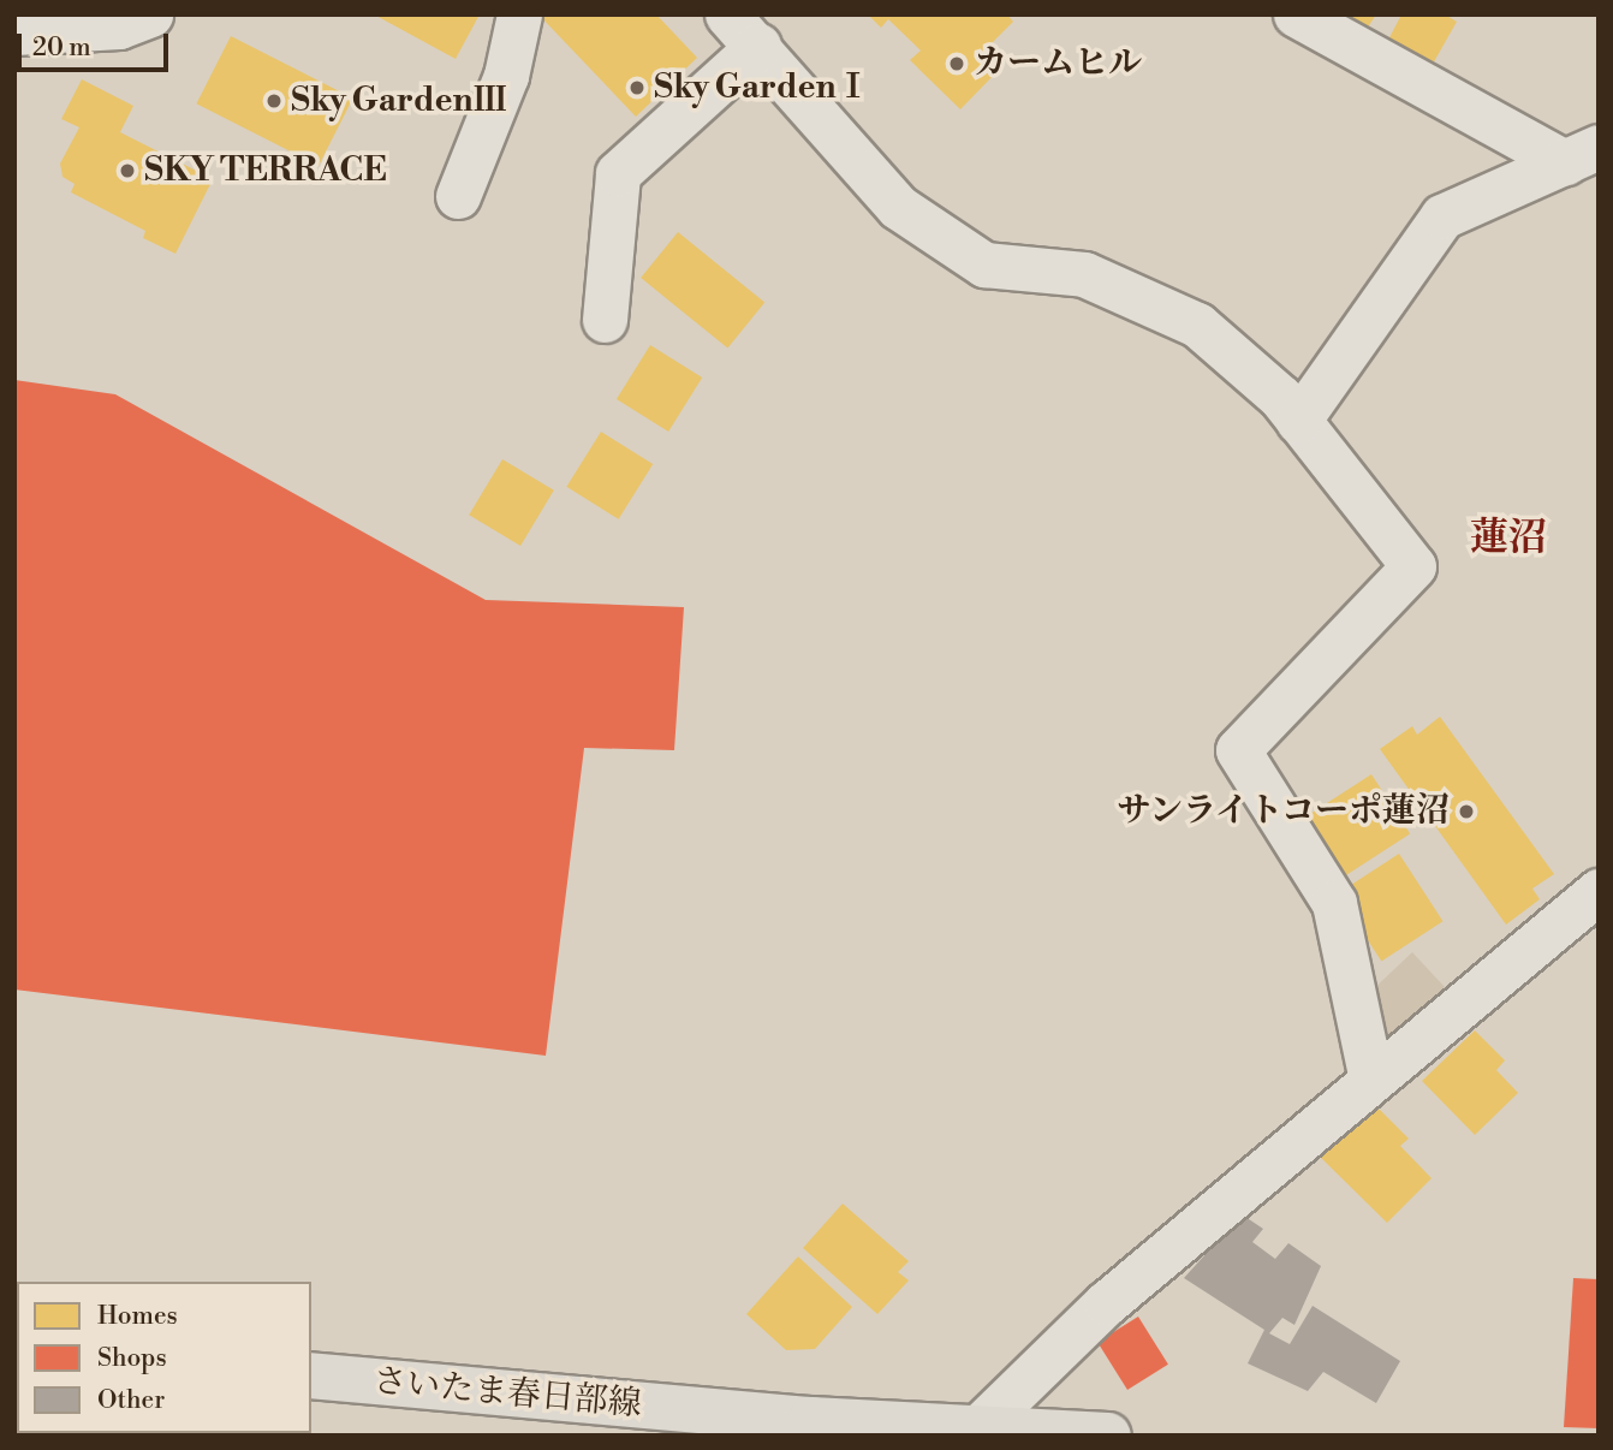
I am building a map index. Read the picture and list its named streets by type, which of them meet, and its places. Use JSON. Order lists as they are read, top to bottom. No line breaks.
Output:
{"streets":{"main road":["さいたま春日部線"]},"districts":["蓮沼"],"places":["カームヒル","Sky GardenⅠ","Sky GardenⅢ","SKY TERRACE","サンライトコーポ蓮沼"],"legend":["Homes","Shops","Other"],"scale_bar":"20 m"}
